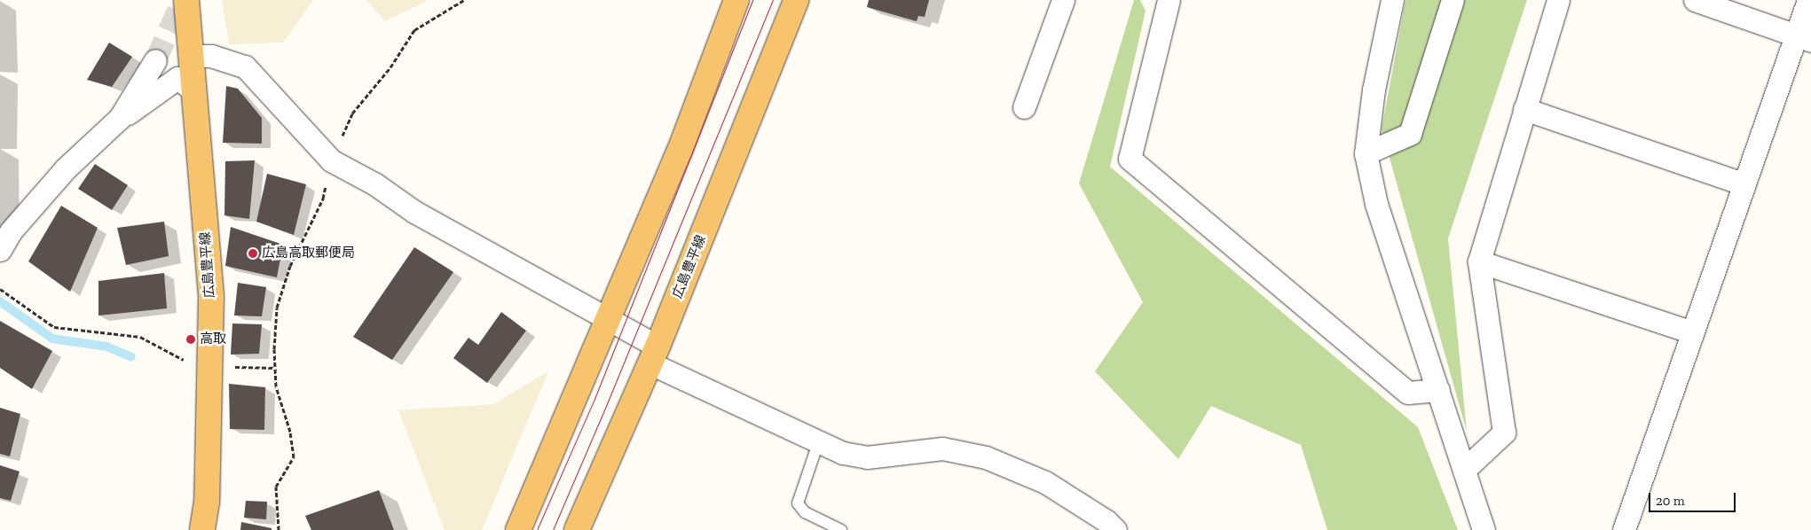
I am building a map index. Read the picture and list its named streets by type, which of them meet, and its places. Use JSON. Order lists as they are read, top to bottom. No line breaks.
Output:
{"streets":{"main road":["広島豊平線"]},"places":["広島高取郵便局","高取"],"scale_bar":"20 m"}
